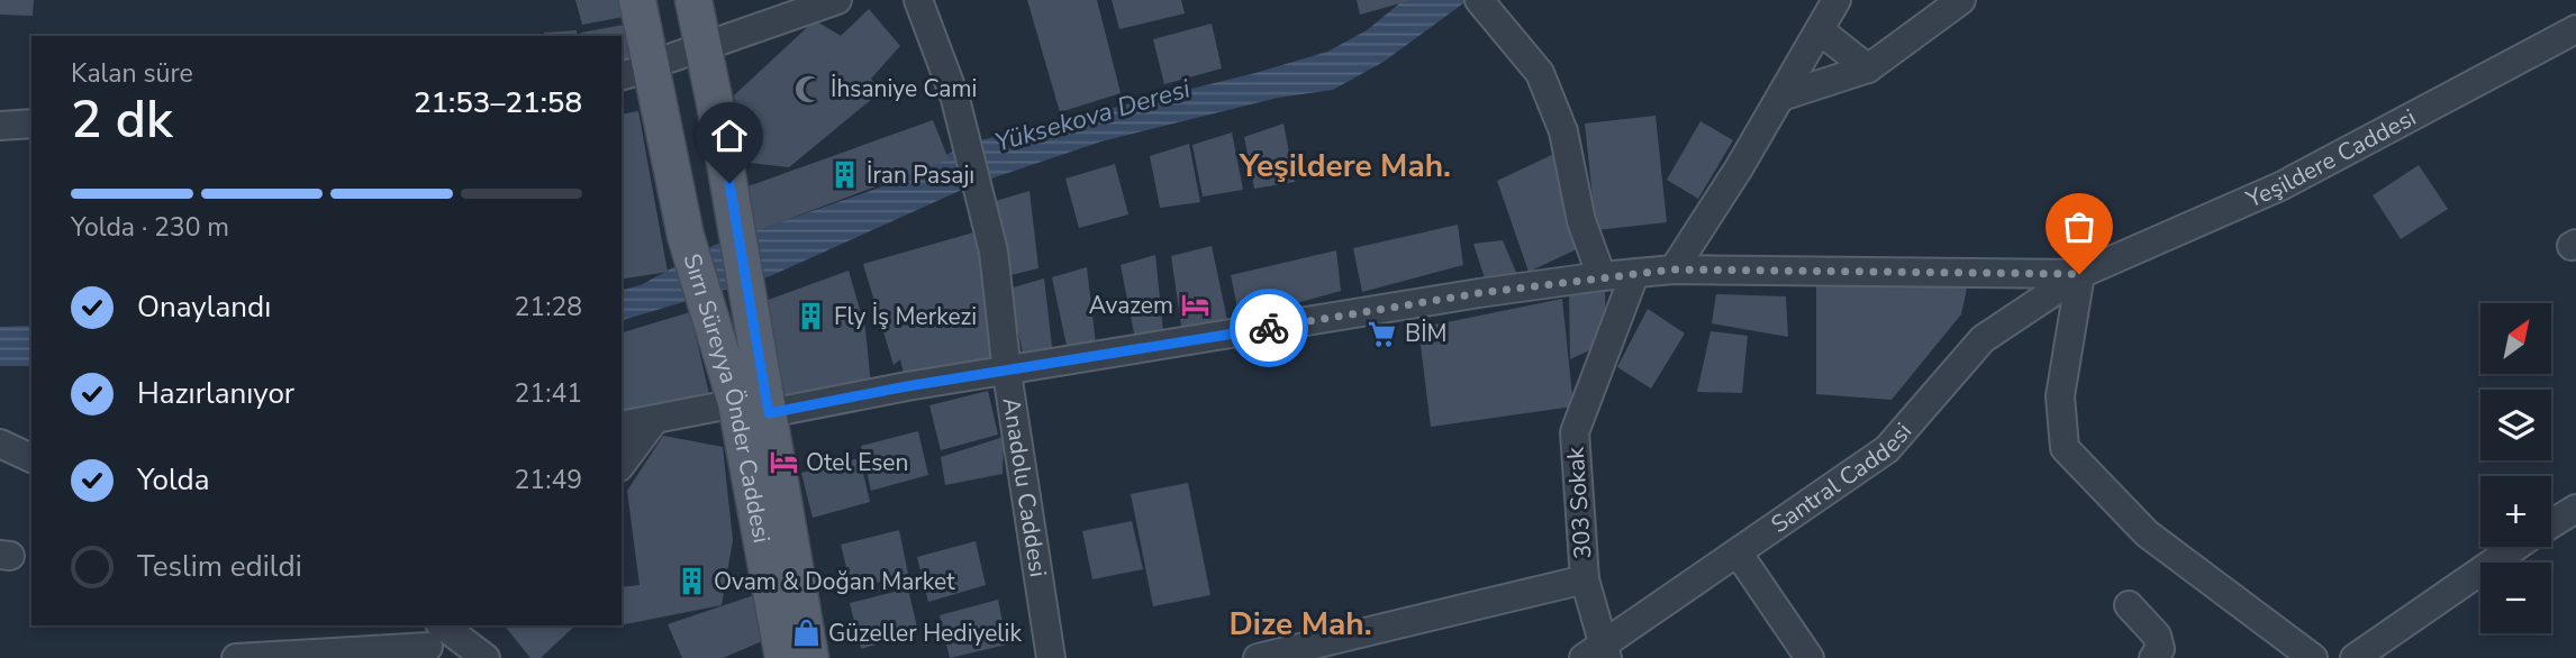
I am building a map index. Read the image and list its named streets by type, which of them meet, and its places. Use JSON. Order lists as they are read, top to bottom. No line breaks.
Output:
{"streets":{"main road":["Sırrı Süreyya Önder Caddesi"],"street":["Yeşildere Caddesi","Santral Caddesi","Anadolu Caddesi","303 Sokak"]},"crossings":[["Yeşildere Caddesi","Santral Caddesi"],["Santral Caddesi","303 Sokak"]],"districts":["Yeşildere Mah.","Dize Mah."],"water":["Yüksekova Deresi"],"places":{"mosque":["İhsaniye Cami"],"building":["İran Pasajı","Fly İş Merkezi","Ovam & Doğan Market"],"hotel":["Avazem","Otel Esen"],"supermarket":["BİM"],"shop":["Güzeller Hediyelik"]},"north":"top right","page":{"heading":["2 dk","Kalan süre","21:53–21:58"],"bar":"Yolda · 230 m","list":[["Onaylandı","21:28"],["Hazırlanıyor","21:41"],["Yolda","21:49"],"Teslim edildi"],"map_buttons":["+","−"]}}
